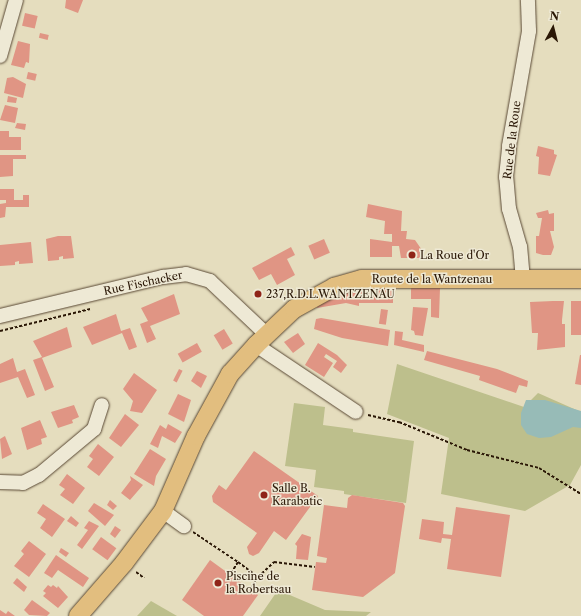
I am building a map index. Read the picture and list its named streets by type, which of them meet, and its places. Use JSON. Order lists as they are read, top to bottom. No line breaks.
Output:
{"streets":{"main road":["Route de la Wantzenau"],"street":["Rue de la Roue","Rue Fischacker"]},"crossings":[["Rue de la Roue","Route de la Wantzenau"],["Route de la Wantzenau","Rue Fischacker"]],"places":["La Roue d'Or","237,R.D.L.WANTZENAU","Salle B. Karabatic","Piscine de la Robertsau"],"north":"top"}
